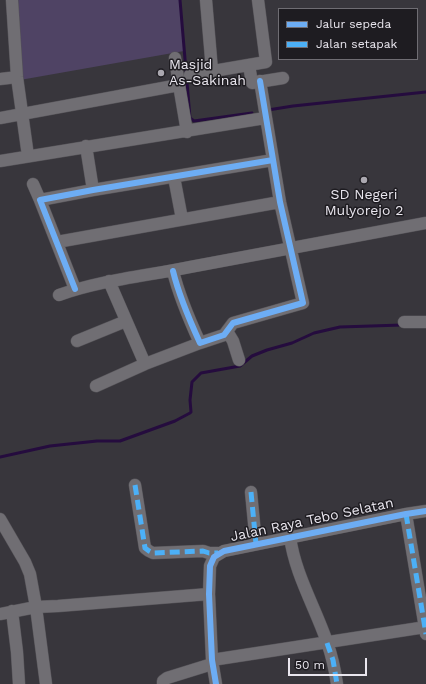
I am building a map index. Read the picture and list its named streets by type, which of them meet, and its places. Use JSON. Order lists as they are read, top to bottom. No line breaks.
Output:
{"streets":{"street":["Jalan Raya Tebo Selatan"]},"places":["Masjid As-Sakinah","SD Negeri Mulyorejo 2"],"legend":["Jalur sepeda","Jalan setapak"],"scale_bar":"50 m"}
